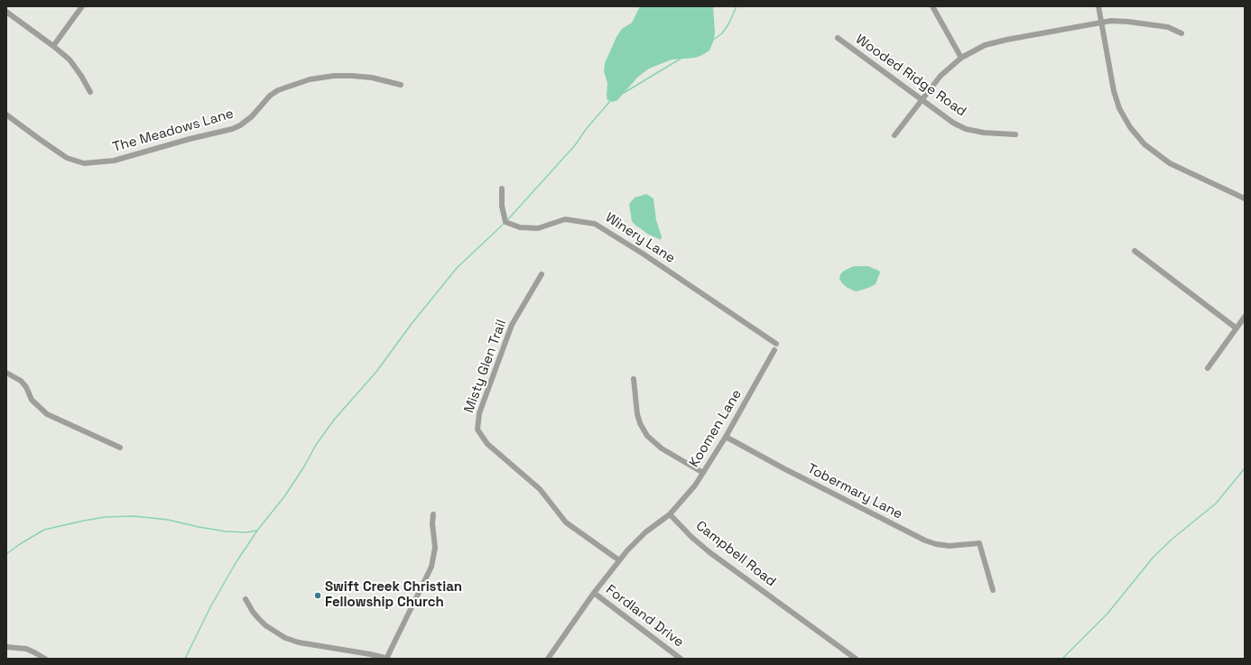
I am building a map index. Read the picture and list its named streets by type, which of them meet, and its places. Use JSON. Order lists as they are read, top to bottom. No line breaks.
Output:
{"streets":{"street":["Wooded Ridge Road","The Meadows Lane","Winery Lane","Misty Glen Trail","Koomen Lane","Tobermary Lane","Campbell Road","Fordland Drive"]},"crossings":[["Koomen Lane","Tobermary Lane"],["Koomen Lane","Campbell Road"]],"places":["Swift Creek Christian Fellowship Church"]}
